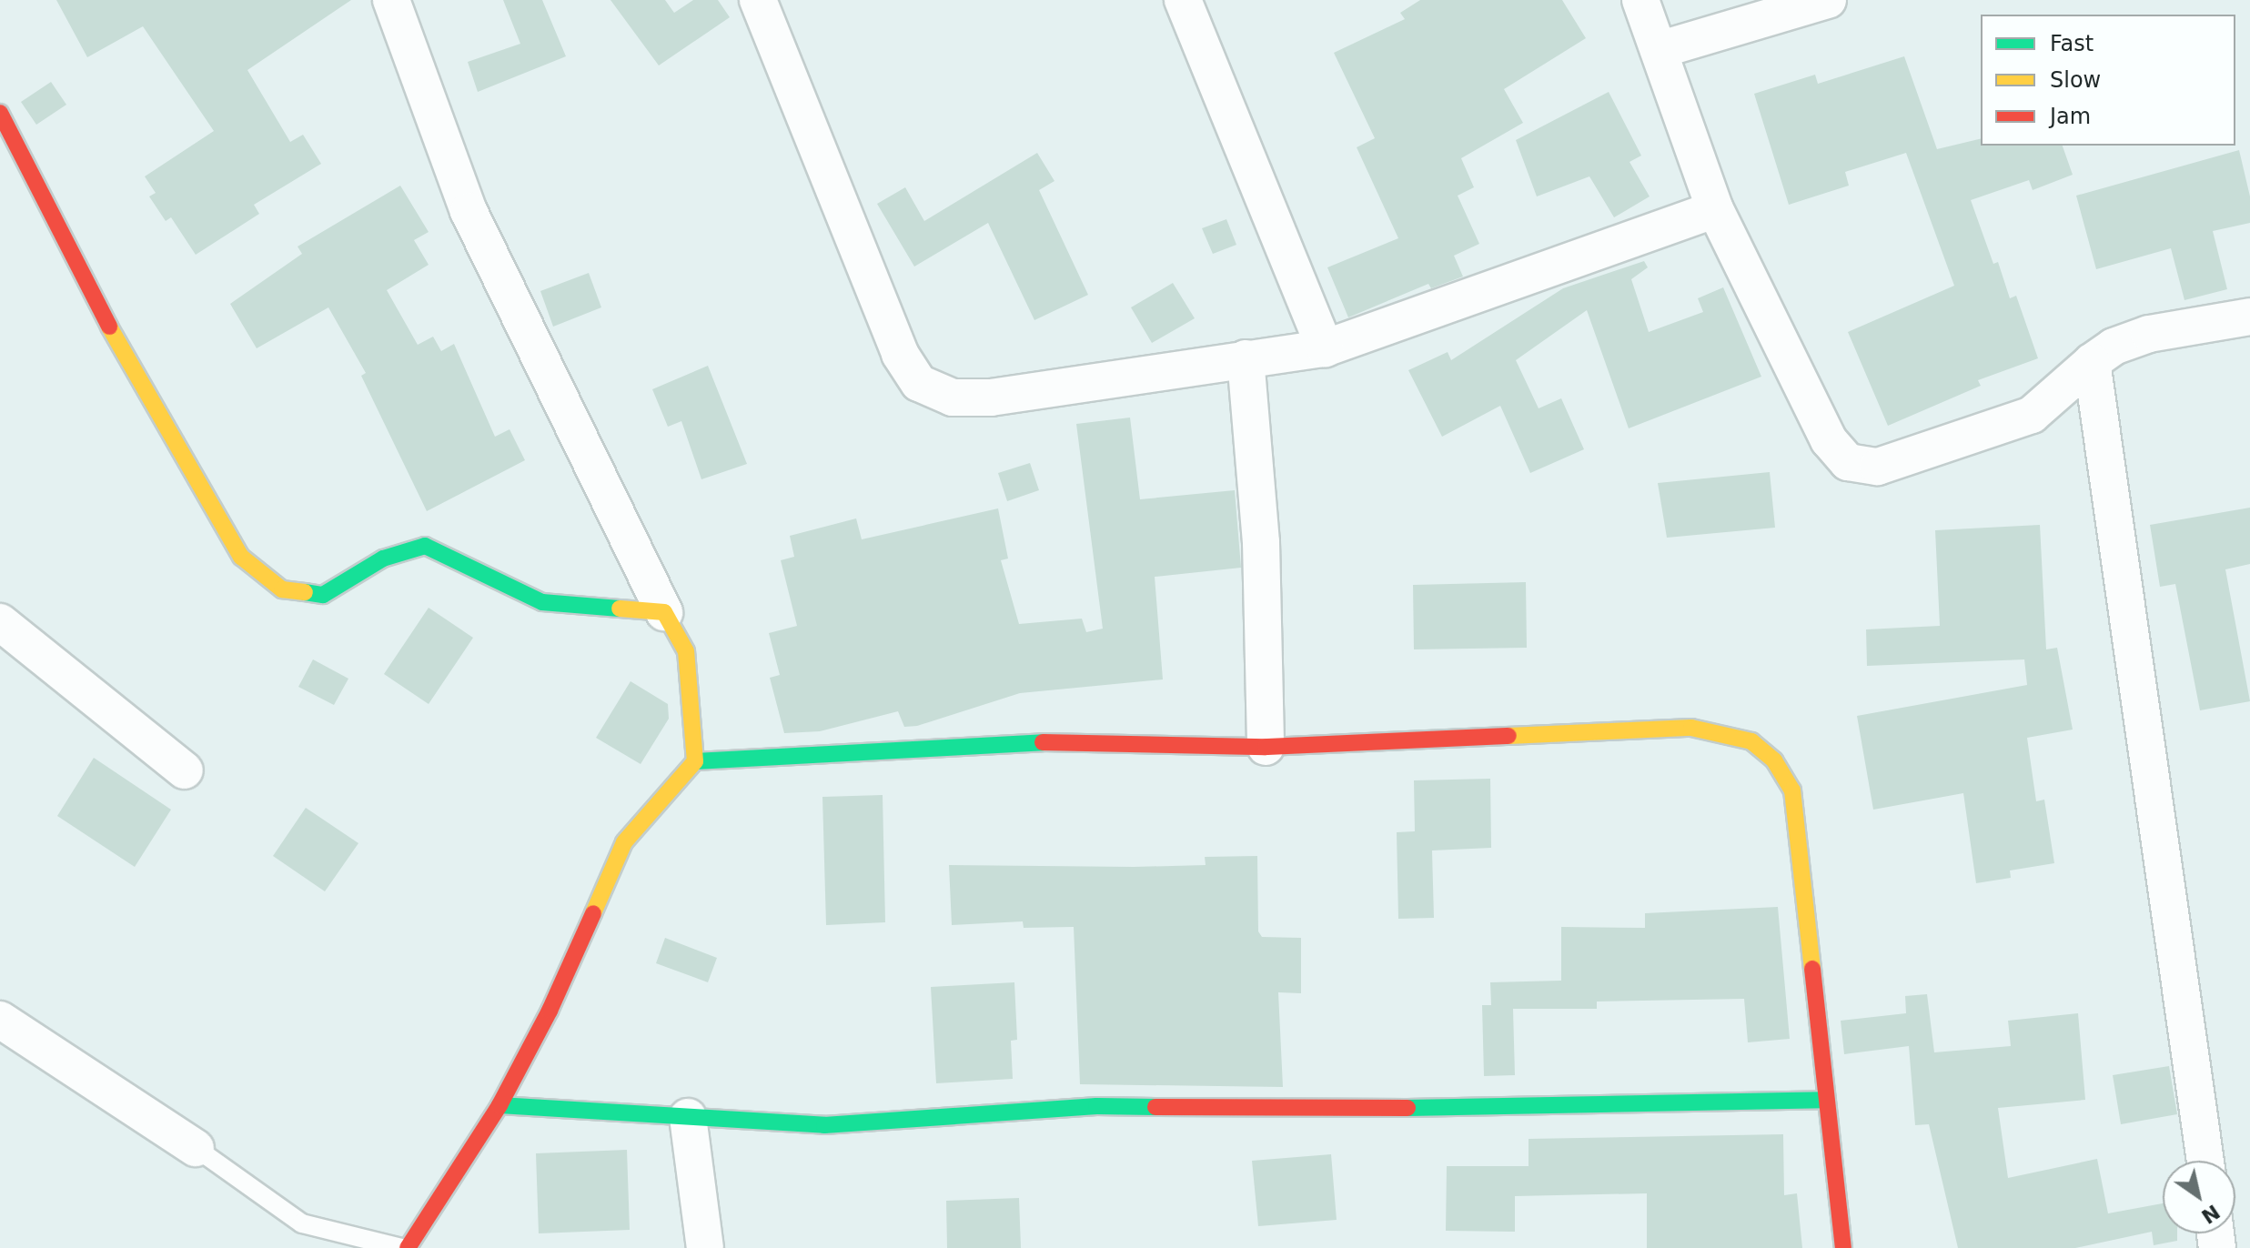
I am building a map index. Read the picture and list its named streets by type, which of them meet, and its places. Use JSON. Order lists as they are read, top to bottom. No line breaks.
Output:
{"legend":["Fast","Slow","Jam"],"north":"bottom right"}
